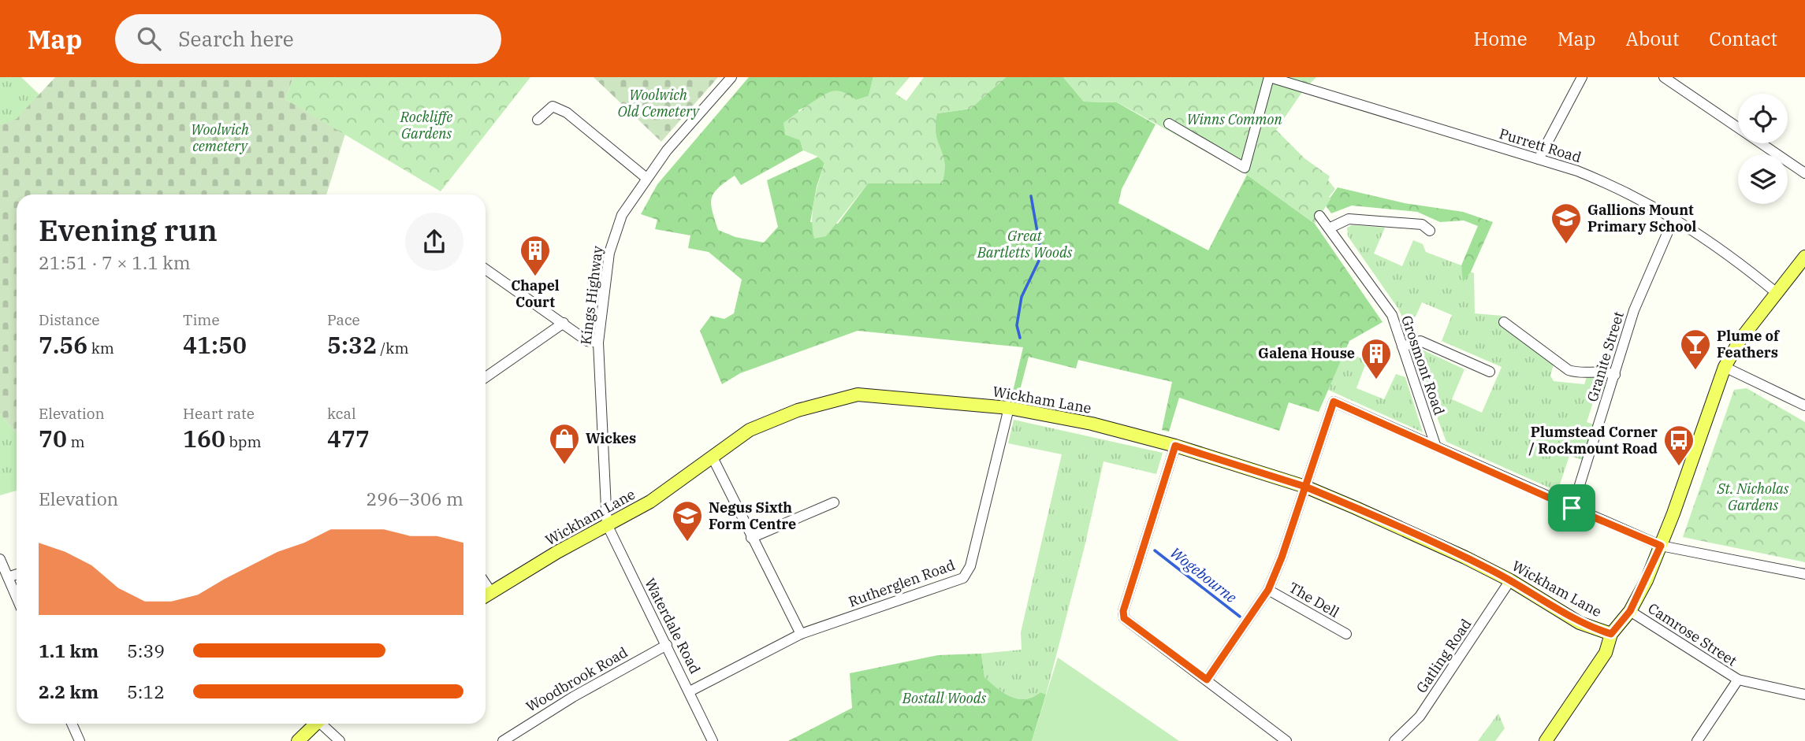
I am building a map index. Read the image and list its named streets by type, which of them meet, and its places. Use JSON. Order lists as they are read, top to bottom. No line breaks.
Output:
{"streets":{"main road":["Wickham Lane"],"street":["Purrett Road","Kings Highway","Granite Street","Grosmont Road","Rutherglen Road","The Dell","Waterdale Road","Camrose Street","Gatling Road","Woodbrook Road"]},"crossings":[["Purrett Road","Granite Street"],["Kings Highway","Wickham Lane"],["Kings Highway","Waterdale Road"],["Wickham Lane","Rutherglen Road"],["Wickham Lane","Waterdale Road"],["Wickham Lane","Gatling Road"],["Rutherglen Road","Waterdale Road"],["Waterdale Road","Woodbrook Road"]],"water":["Wogebourne"],"parks":["Woolwich Old Cemetery","Rockliffe Gardens","Winns Common","Woolwich cemetery","Great Bartletts Woods","St. Nicholas Gardens","Bostall Woods"],"places":{"school or university":["Gallions Mount Primary School","Negus Sixth Form Centre"],"building":["Chapel Court","Galena House"],"bar":["Plume of Feathers"],"shop":["Wickes"],"bus stop":["Plumstead Corner / Rockmount Road"]},"page":{"header":"Map","search":"Search here","nav":["Home","Map","About","Contact"],"heading":["Evening run","21:51 · 7 × 1.1 km"],"stats":[["Distance","7.56 km"],["Time","41:50"],["Pace","5:32 /km"],["Elevation","70 m"],["Heart rate","160 bpm"],["kcal","477"]],"chart":["Elevation","296–306 m"],"list":[{"name":"1.1 km","note":"5:39"},{"name":"2.2 km","note":"5:12"}]}}
